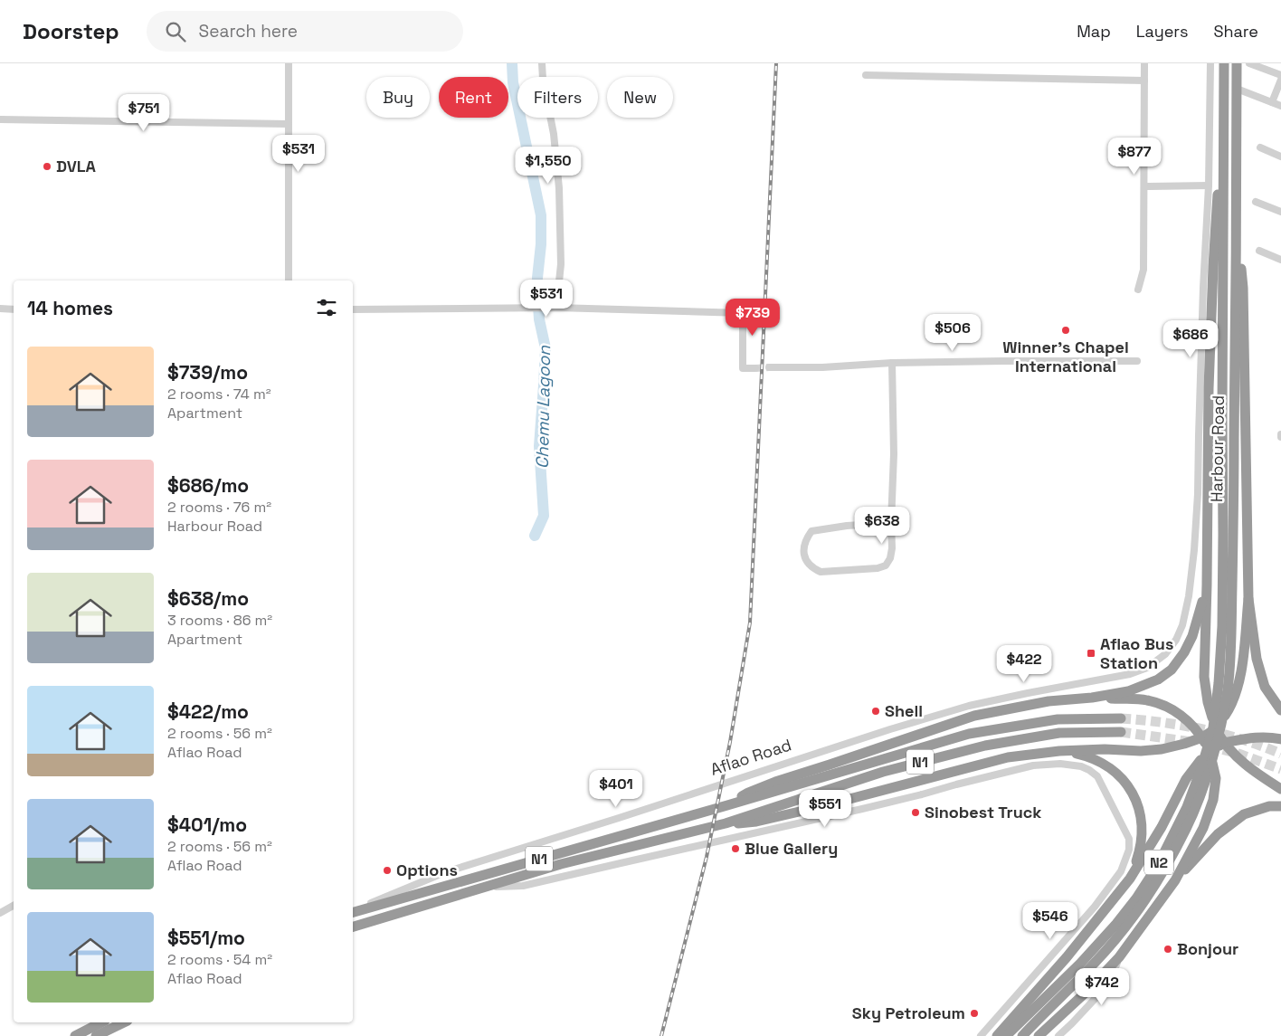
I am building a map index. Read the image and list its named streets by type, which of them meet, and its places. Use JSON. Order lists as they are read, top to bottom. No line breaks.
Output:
{"streets":{"highway":["Harbour Road","Aflao Road","N1","N2"]},"crossings":[["Harbour Road","Aflao Road"],["Harbour Road","N2"]],"water":["Chemu Lagoon"],"places":{"other":["DVLA","Winner's Chapel International","Shell","Sinobest Truck","Blue Gallery","Options","Bonjour","Sky Petroleum"],"transit":["Aflao Bus Station"]},"page":{"header":"Doorstep","search":"Search here","nav":["Map","Layers","Share"],"chip":["Buy","Rent","Filters","New"],"price":["$751","$531","$877","$1,550","$531","$739","$506","$686","$638","$422","$401","$551","$546","$742"],"heading":"14 homes","list":[{"name":"$739/mo","note":"2 rooms · 74 m² · Apartment"},{"name":"$686/mo","note":"2 rooms · 76 m² · Harbour Road"},{"name":"$638/mo","note":"3 rooms · 86 m² · Apartment"},{"name":"$422/mo","note":"2 rooms · 56 m² · Aflao Road"},{"name":"$401/mo","note":"2 rooms · 56 m² · Aflao Road"},{"name":"$551/mo","note":"2 rooms · 54 m² · Aflao Road"}]}}
